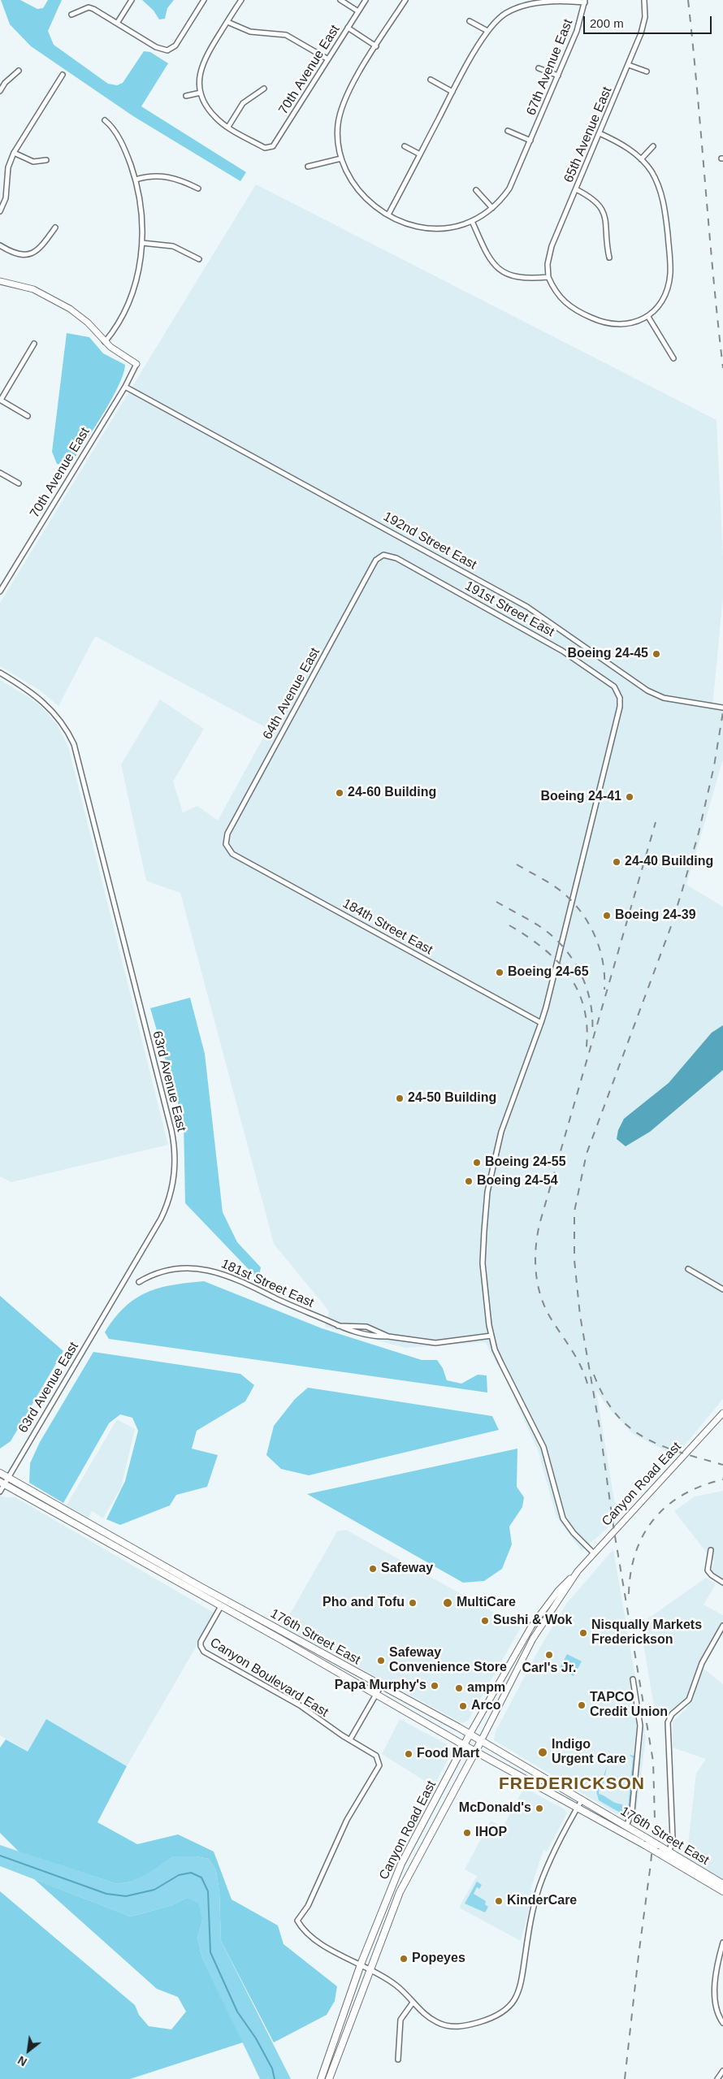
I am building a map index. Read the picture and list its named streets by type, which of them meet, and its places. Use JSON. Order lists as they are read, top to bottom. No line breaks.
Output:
{"streets":{"main road":["Canyon Road East","176th Street East"],"street":["67th Avenue East","70th Avenue East","65th Avenue East","192nd Street East","191st Street East","64th Avenue East","184th Street East","63rd Avenue East","181st Street East","Canyon Boulevard East"]},"crossings":[["70th Avenue East","192nd Street East"],["191st Street East","64th Avenue East"],["191st Street East","184th Street East"],["64th Avenue East","184th Street East"],["63rd Avenue East","176th Street East"],["Canyon Road East","176th Street East"],["Canyon Road East","Canyon Boulevard East"],["176th Street East","Canyon Boulevard East"]],"districts":["FREDERICKSON"],"places":["Boeing 24-45","24-60 Building","Boeing 24-41","24-40 Building","Boeing 24-39","Boeing 24-65","24-50 Building","Boeing 24-55","Boeing 24-54","Safeway","Pho and Tofu","MultiCare","Sushi & Wok","Nisqually Markets Frederickson","Carl's Jr.","Safeway Convenience Store","Papa Murphy's","ampm","TAPCO Credit Union","Arco","Indigo Urgent Care","Food Mart","McDonald's","IHOP","KinderCare","Popeyes"],"scale_bar":"200 m","north":"bottom left"}
